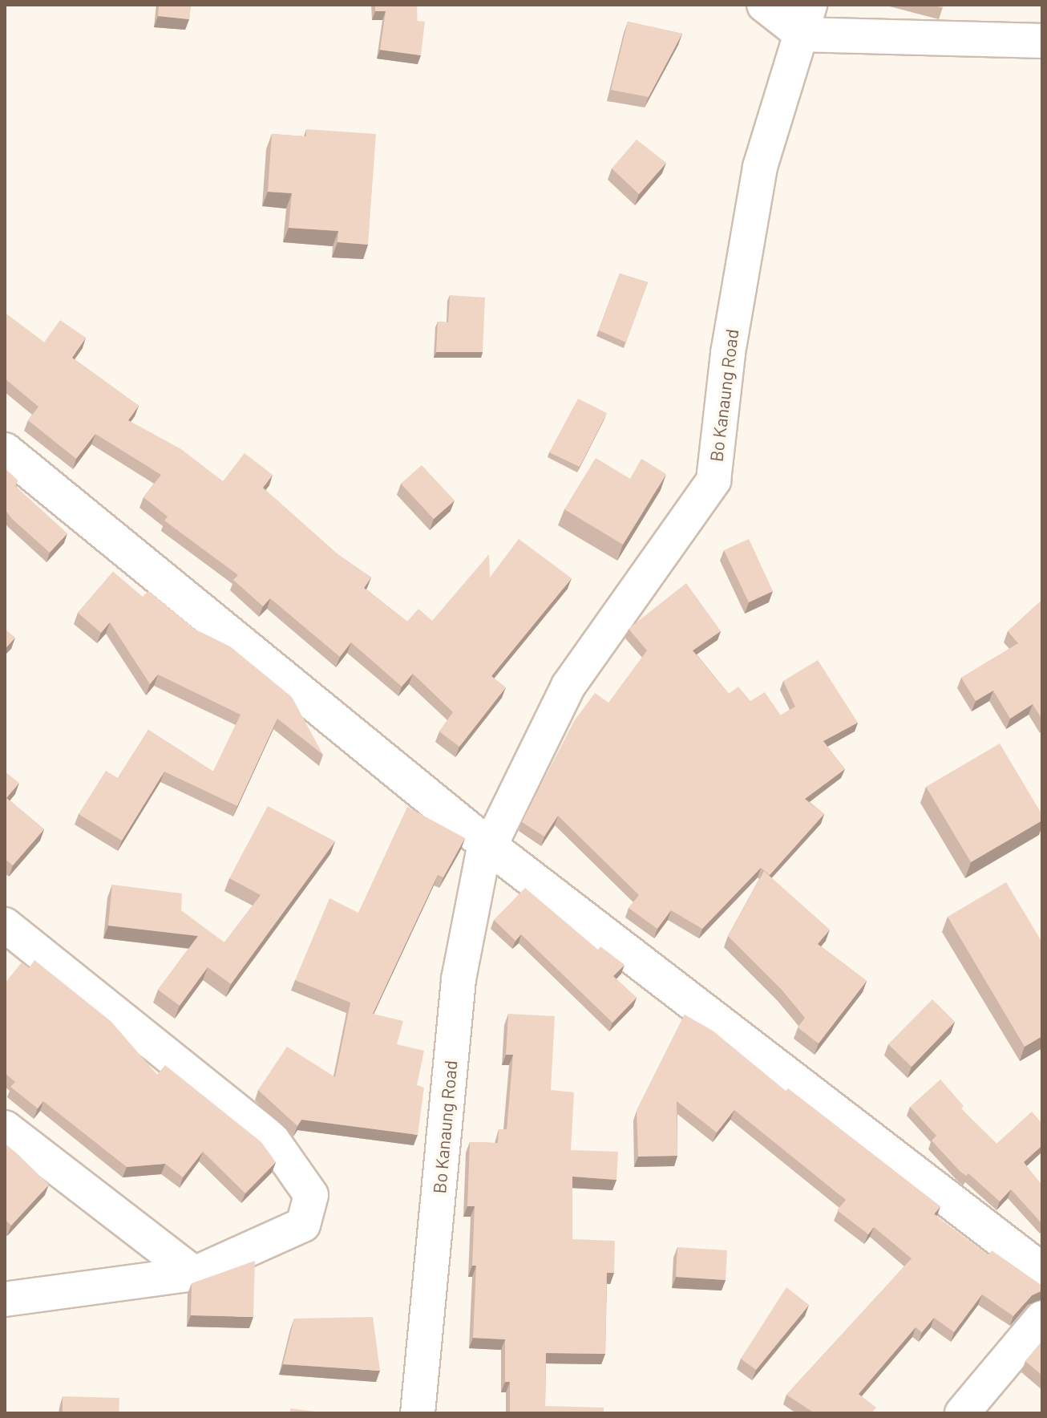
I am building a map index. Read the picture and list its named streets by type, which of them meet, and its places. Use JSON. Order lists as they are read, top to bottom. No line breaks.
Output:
{"streets":{"street":["Bo Kanaung Road"]}}
